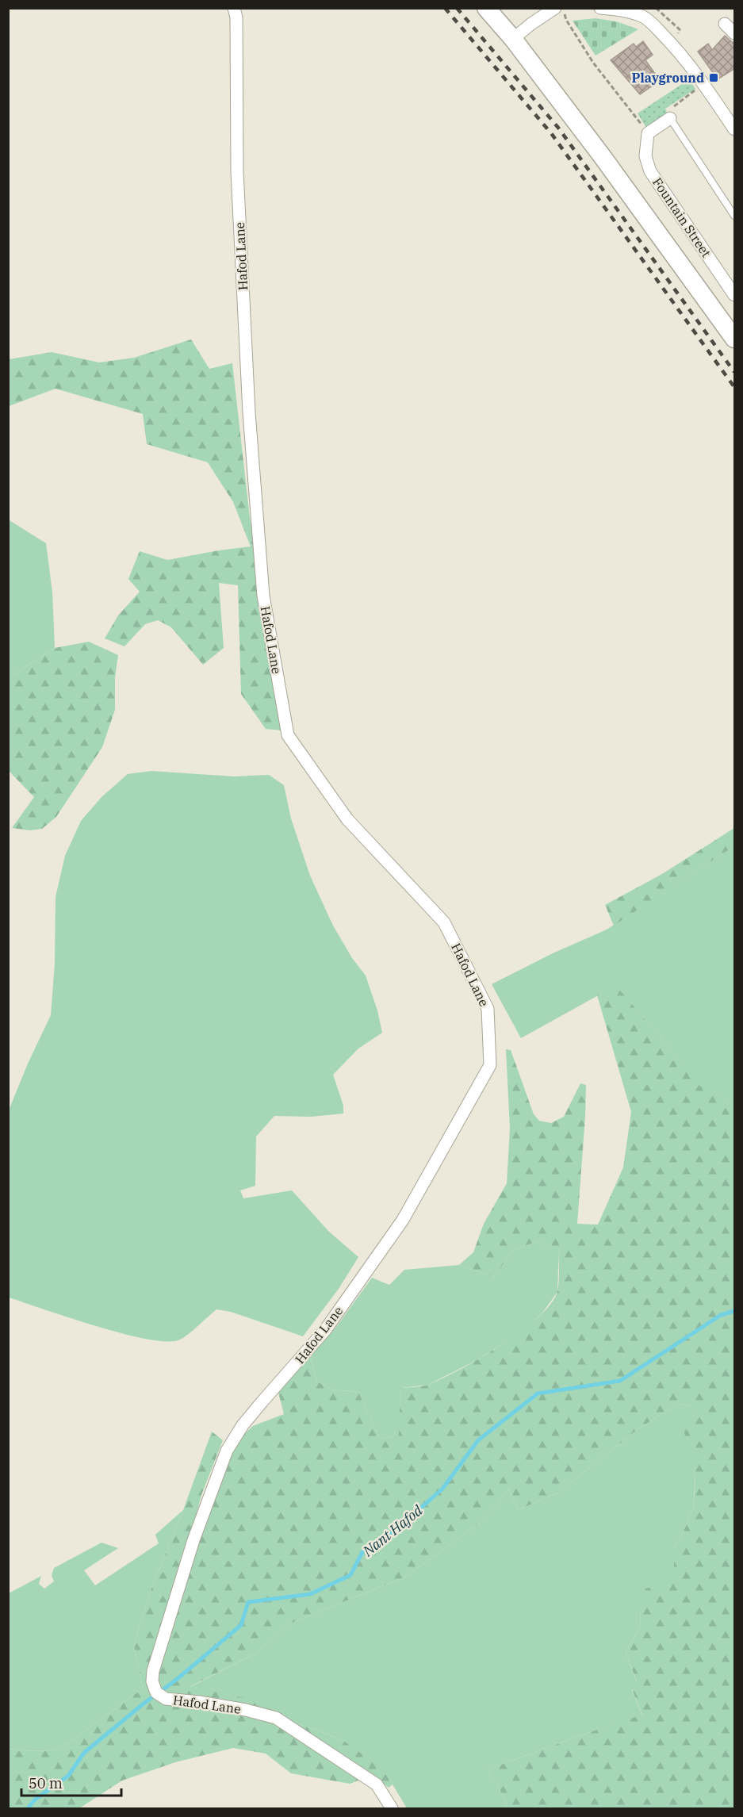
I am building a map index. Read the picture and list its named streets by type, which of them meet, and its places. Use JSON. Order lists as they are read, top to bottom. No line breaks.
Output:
{"streets":{"street":["Fountain Street","Hafod Lane"]},"water":["Nant Hafod"],"places":{"transit":["Playground"]},"scale_bar":"50 m"}
